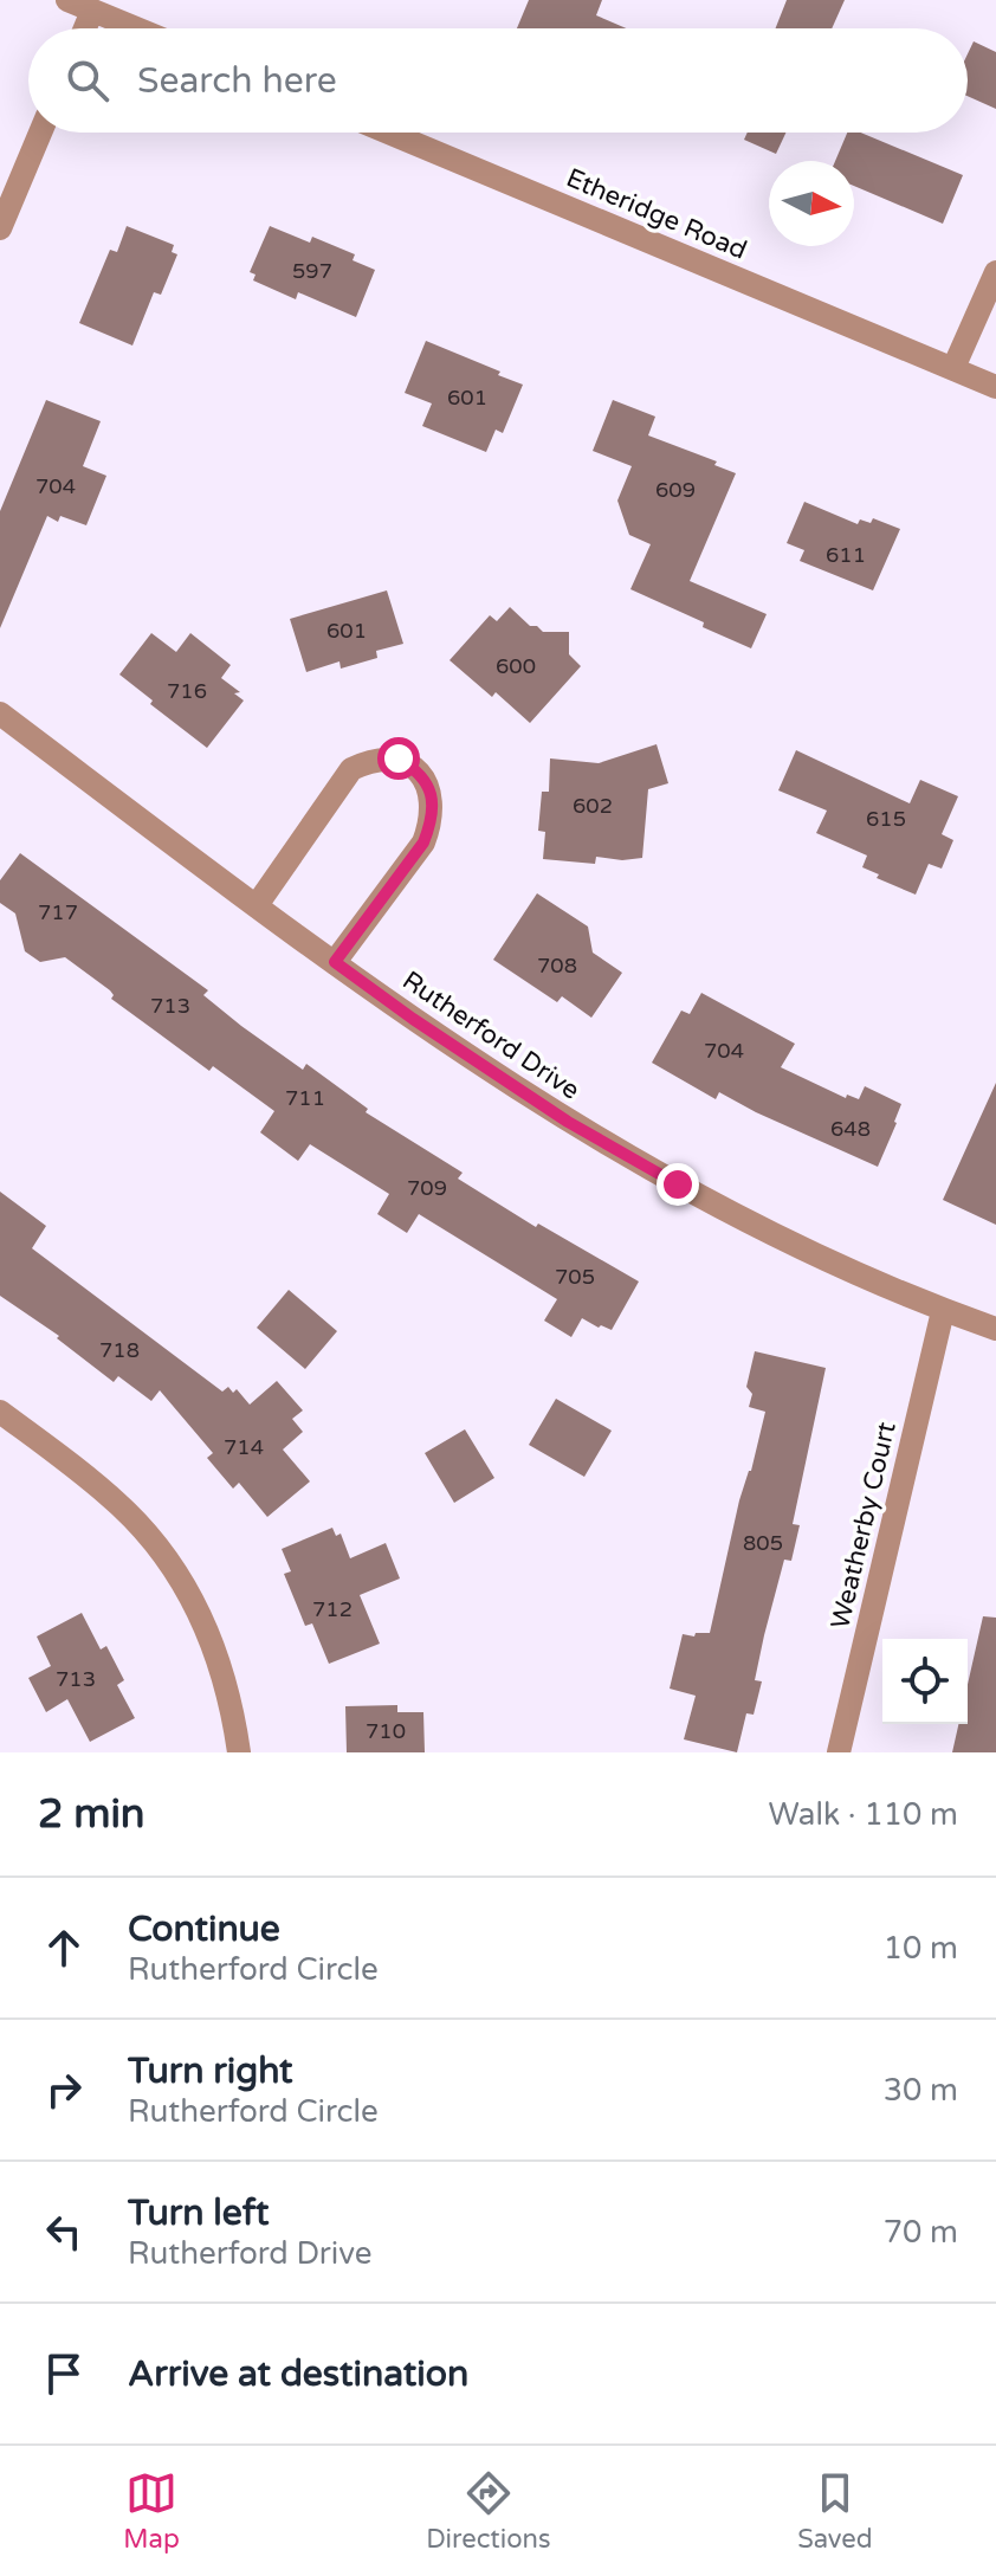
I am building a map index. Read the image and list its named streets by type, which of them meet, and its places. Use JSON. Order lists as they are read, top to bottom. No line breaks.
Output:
{"streets":{"street":["Etheridge Road","Rutherford Drive","Weatherby Court"]},"crossings":[["Rutherford Drive","Weatherby Court"]],"house_numbers":["597","601","704","609","611","601","600","716","602","615","717","708","713","704","711","648","709","705","718","714","805","712","713","710"],"north":"right","page":{"search":"Search here","heading":["2 min","Walk · 110 m"],"list":[["Continue","Rutherford Circle","10 m"],["Turn right","Rutherford Circle","30 m"],["Turn left","Rutherford Drive","70 m"],"Arrive at destination"],"nav":["Map","Directions","Saved"]}}
